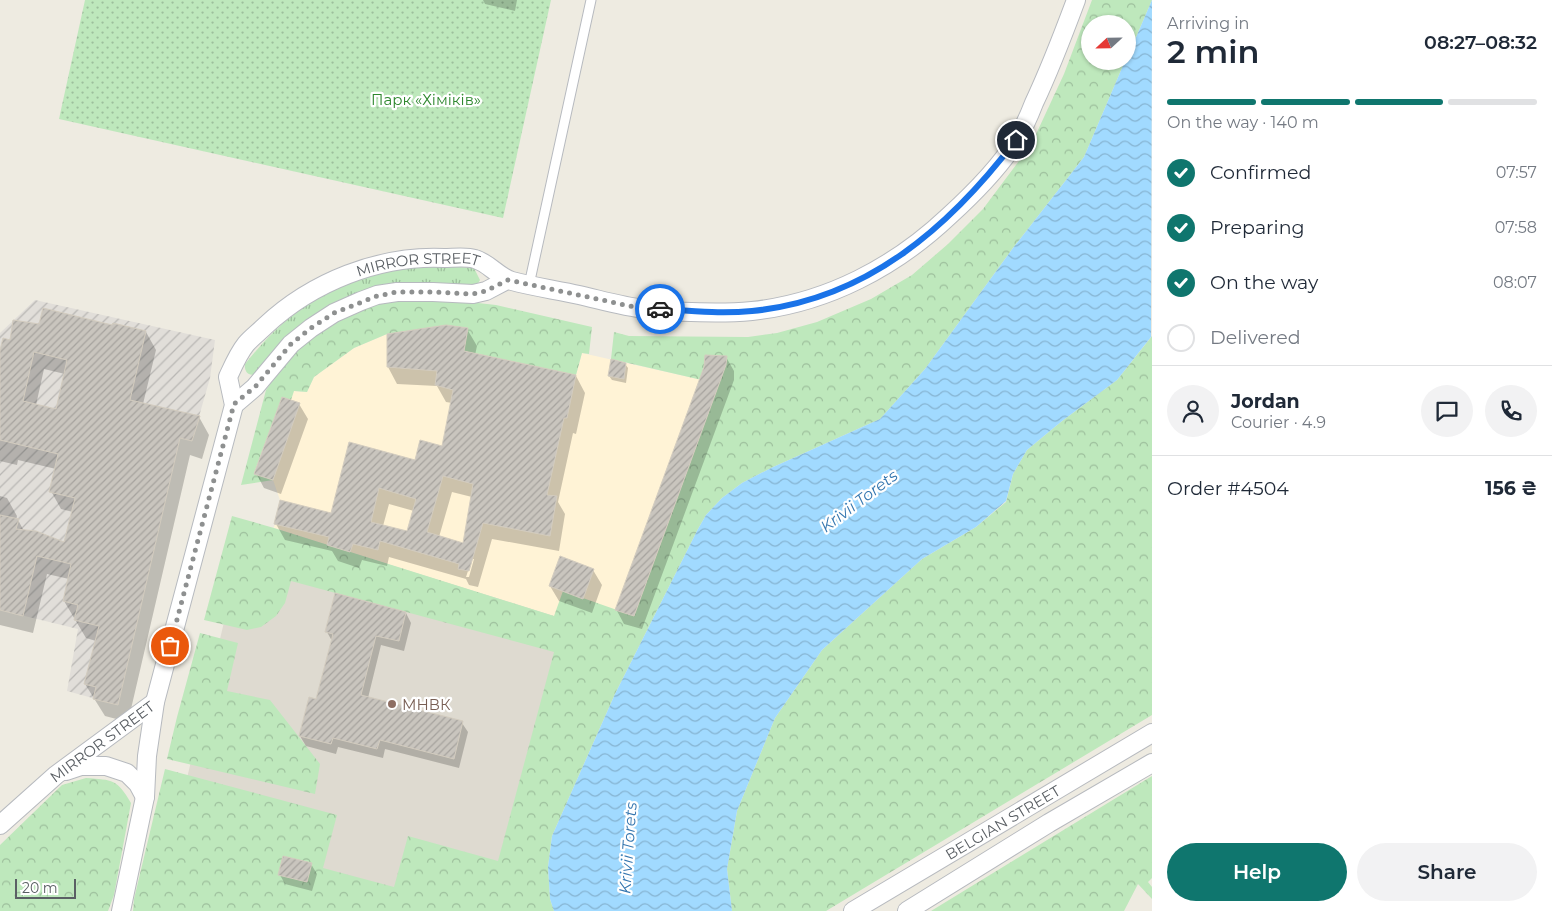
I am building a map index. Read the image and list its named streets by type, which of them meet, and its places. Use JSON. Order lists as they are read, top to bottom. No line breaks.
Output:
{"streets":{"street":["MIRROR STREET","BELGIAN STREET"]},"water":["Krivii Torets"],"parks":["Парк «Хіміків»"],"places":["МНВК"],"scale_bar":"20 m","north":"left","page":{"heading":["2 min","Arriving in","08:27–08:32"],"panel":["Jordan","Courier · 4.9","Order #4504","156 ₴"],"bar":"On the way · 140 m","list":[["Confirmed","07:57"],["Preparing","07:58"],["On the way","08:07"],"Delivered"],"buttons":["Help","Share"],"scale":"20 m"}}
